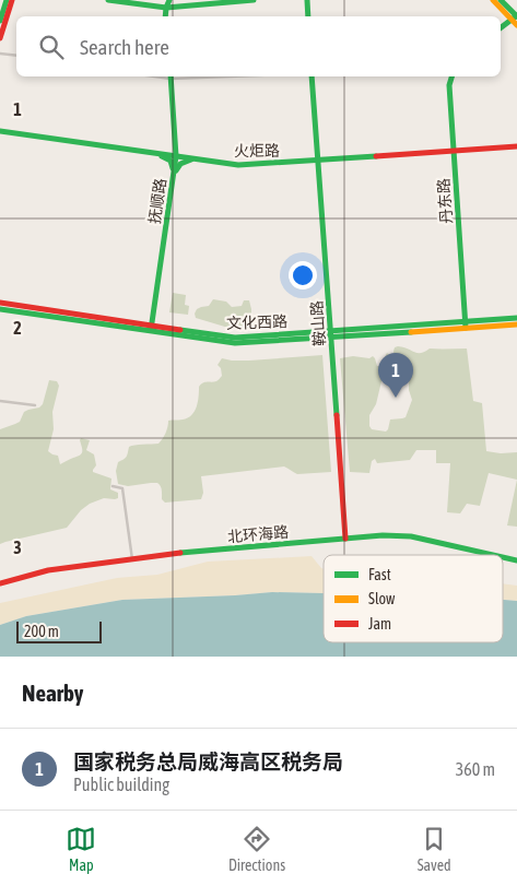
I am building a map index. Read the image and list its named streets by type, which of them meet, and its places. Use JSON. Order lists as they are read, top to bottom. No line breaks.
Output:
{"streets":{"main road":["火炬路","抚顺路","丹东路","文化西路","鞍山路","北环海路"]},"crossings":[["火炬路","抚顺路"],["火炬路","丹东路"],["火炬路","鞍山路"],["抚顺路","文化西路"],["丹东路","文化西路"],["文化西路","鞍山路"],["鞍山路","北环海路"]],"legend":["Fast","Slow","Jam"],"scale_bar":"200 m","page":{"search":"Search here","pins":"1","scale":"200 m","heading":"Nearby","list":[{"mark":"1","name":"国家税务总局威海高区税务局","note":"Public building","value":"360 m"}],"nav":["Map","Directions","Saved"]},"grid":{"rows":["1","2","3"]}}
